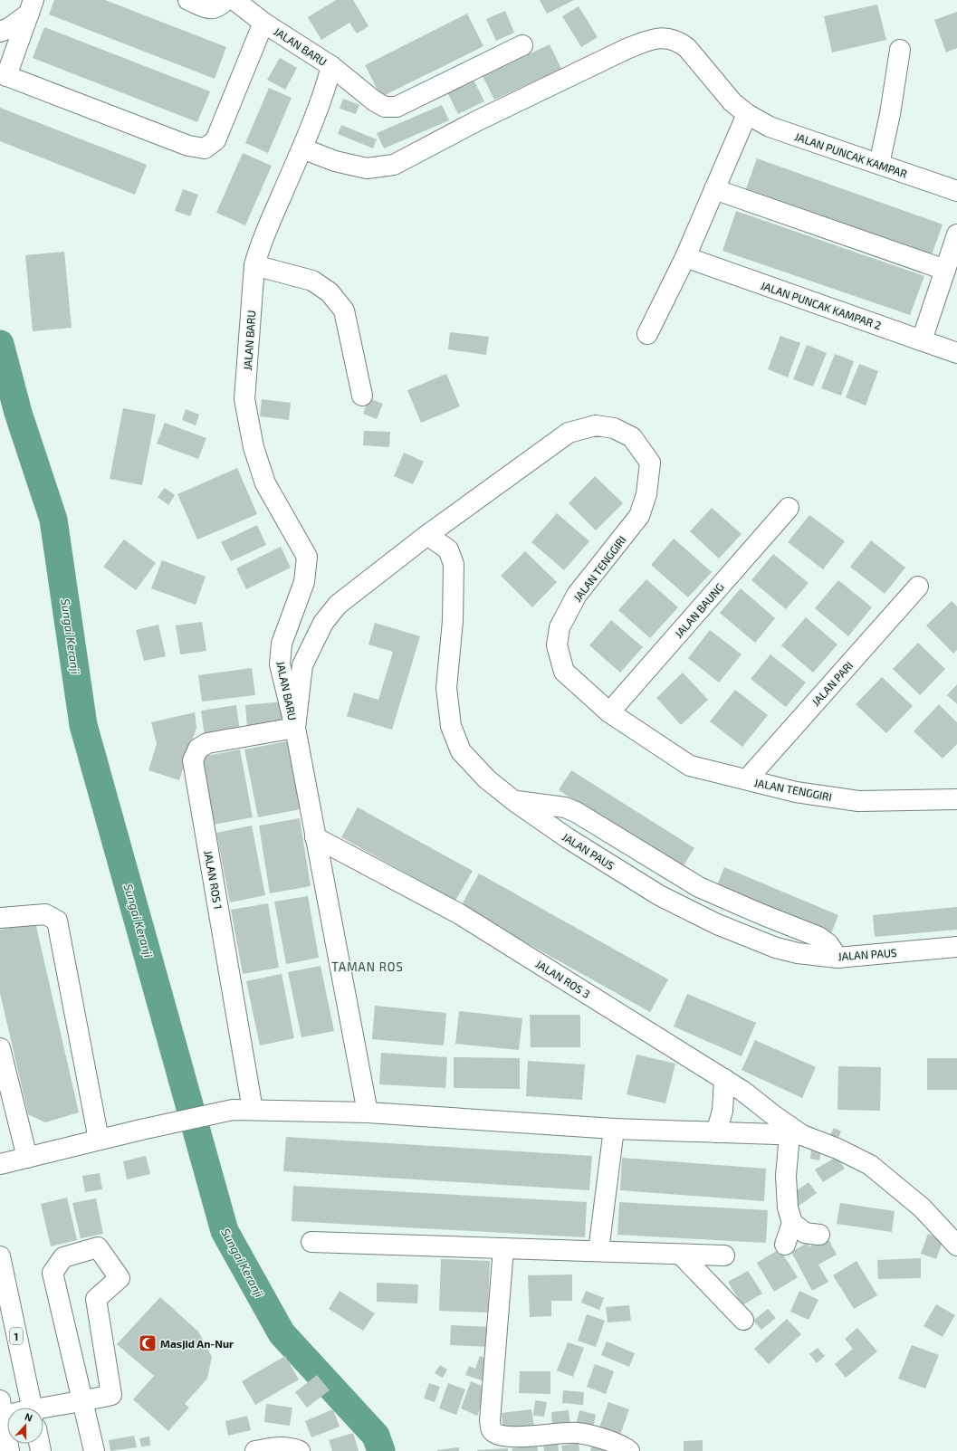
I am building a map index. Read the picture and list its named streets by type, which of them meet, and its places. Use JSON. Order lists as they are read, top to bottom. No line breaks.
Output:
{"streets":{"main road":["JALAN BARU","JALAN PUNCAK KAMPAR","JALAN PUNCAK KAMPAR 2","JALAN TENGGIRI","JALAN BAUNG","JALAN PARI","JALAN PAUS","JALAN ROS 1","JALAN ROS 3","1"]},"crossings":[["JALAN BARU","JALAN PUNCAK KAMPAR"],["JALAN BARU","JALAN TENGGIRI"],["JALAN BARU","JALAN ROS 1"],["JALAN TENGGIRI","JALAN BAUNG"],["JALAN TENGGIRI","JALAN PARI"],["JALAN TENGGIRI","JALAN PAUS"],["JALAN TENGGIRI","JALAN ROS 1"]],"districts":["TAMAN ROS"],"water":["Sungai Keranji"],"places":{"mosque":["Masjid An-Nur"]},"north":"top"}
